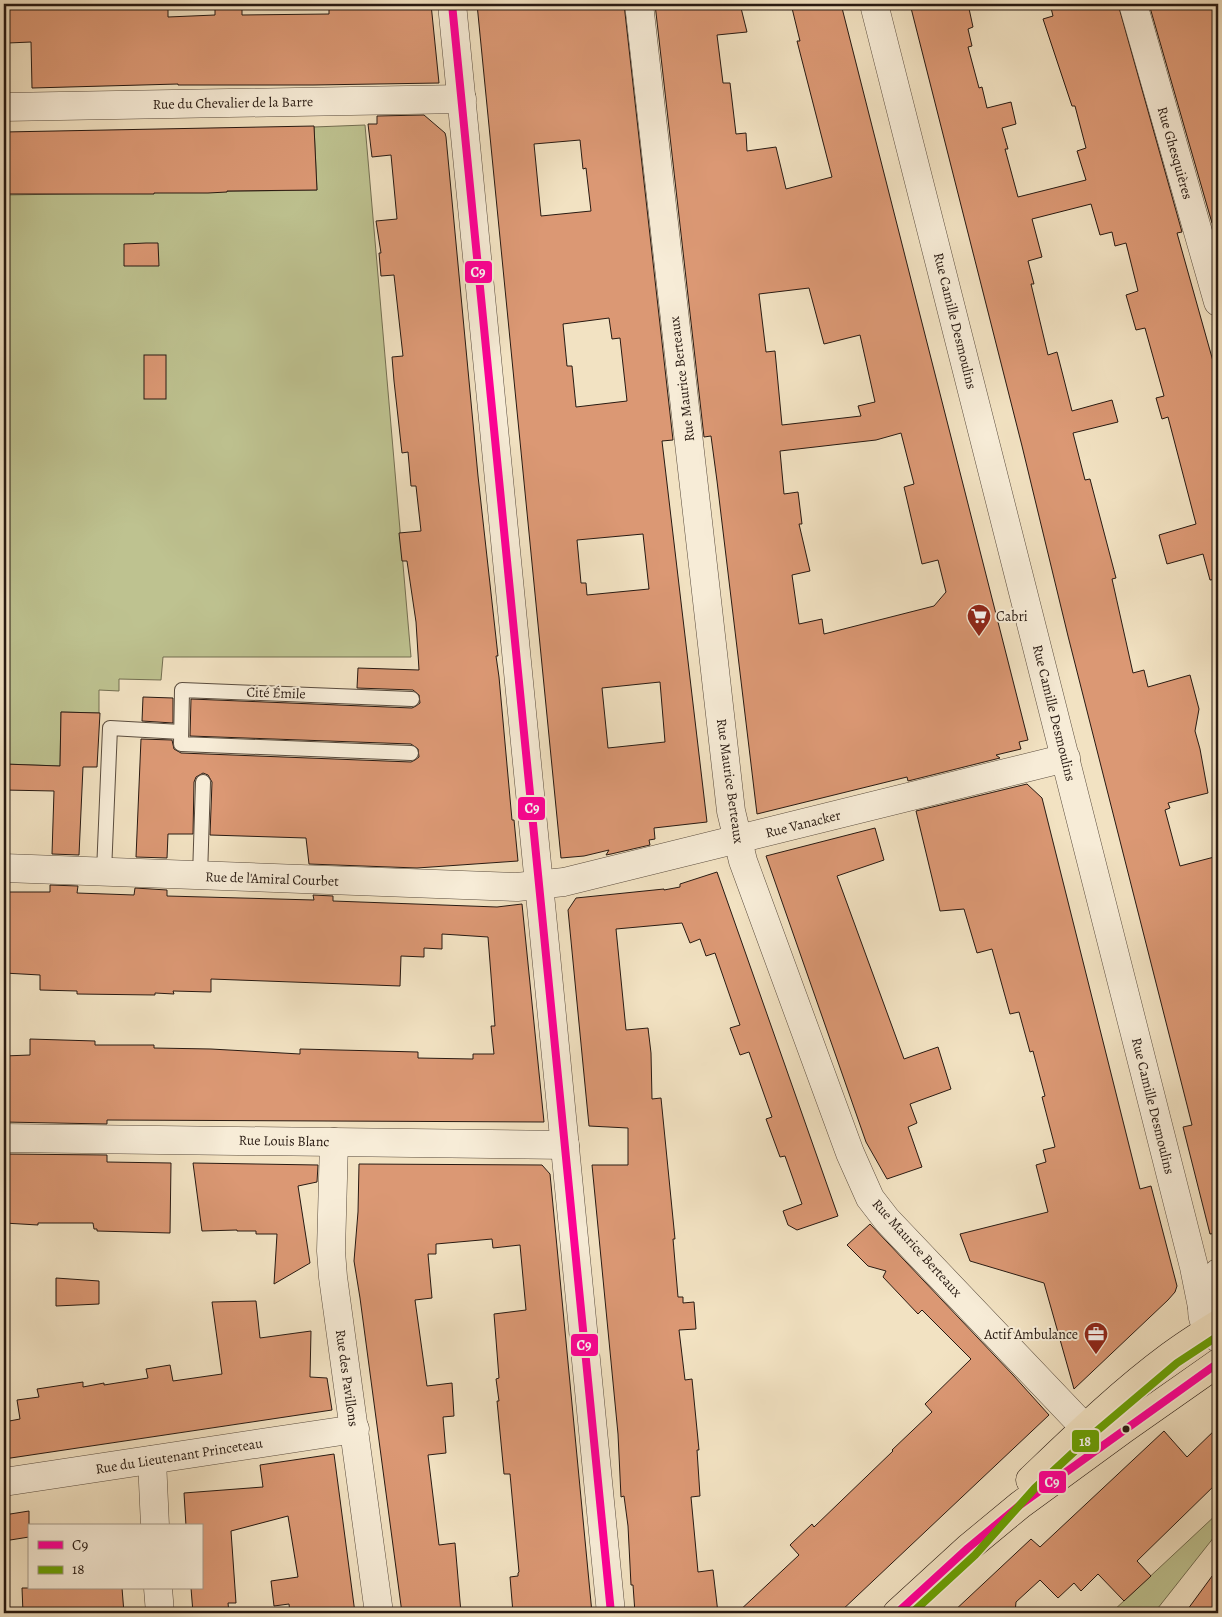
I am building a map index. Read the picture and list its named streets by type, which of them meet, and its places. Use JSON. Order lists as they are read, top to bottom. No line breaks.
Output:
{"streets":{"street":["Rue du Chevalier de la Barre","Rue Ghesquières","Rue Camille Desmoulins","Rue Maurice Berteaux","Rue Vanacker","Rue de l'Amiral Courbet","Rue Louis Blanc","Rue des Pavillons","Rue du Lieutenant Princeteau"],"lane":["Cité Émile"]},"crossings":[["Rue Camille Desmoulins","Rue Vanacker"],["Rue Maurice Berteaux","Rue Vanacker"],["Rue Vanacker","Rue de l'Amiral Courbet"],["Rue Louis Blanc","Rue des Pavillons"],["Rue des Pavillons","Rue du Lieutenant Princeteau"]],"places":{"supermarket":["Cabri"],"office":["Actif Ambulance"]},"lines":["transit line C9","transit line 18"],"legend":["C9","18"]}
